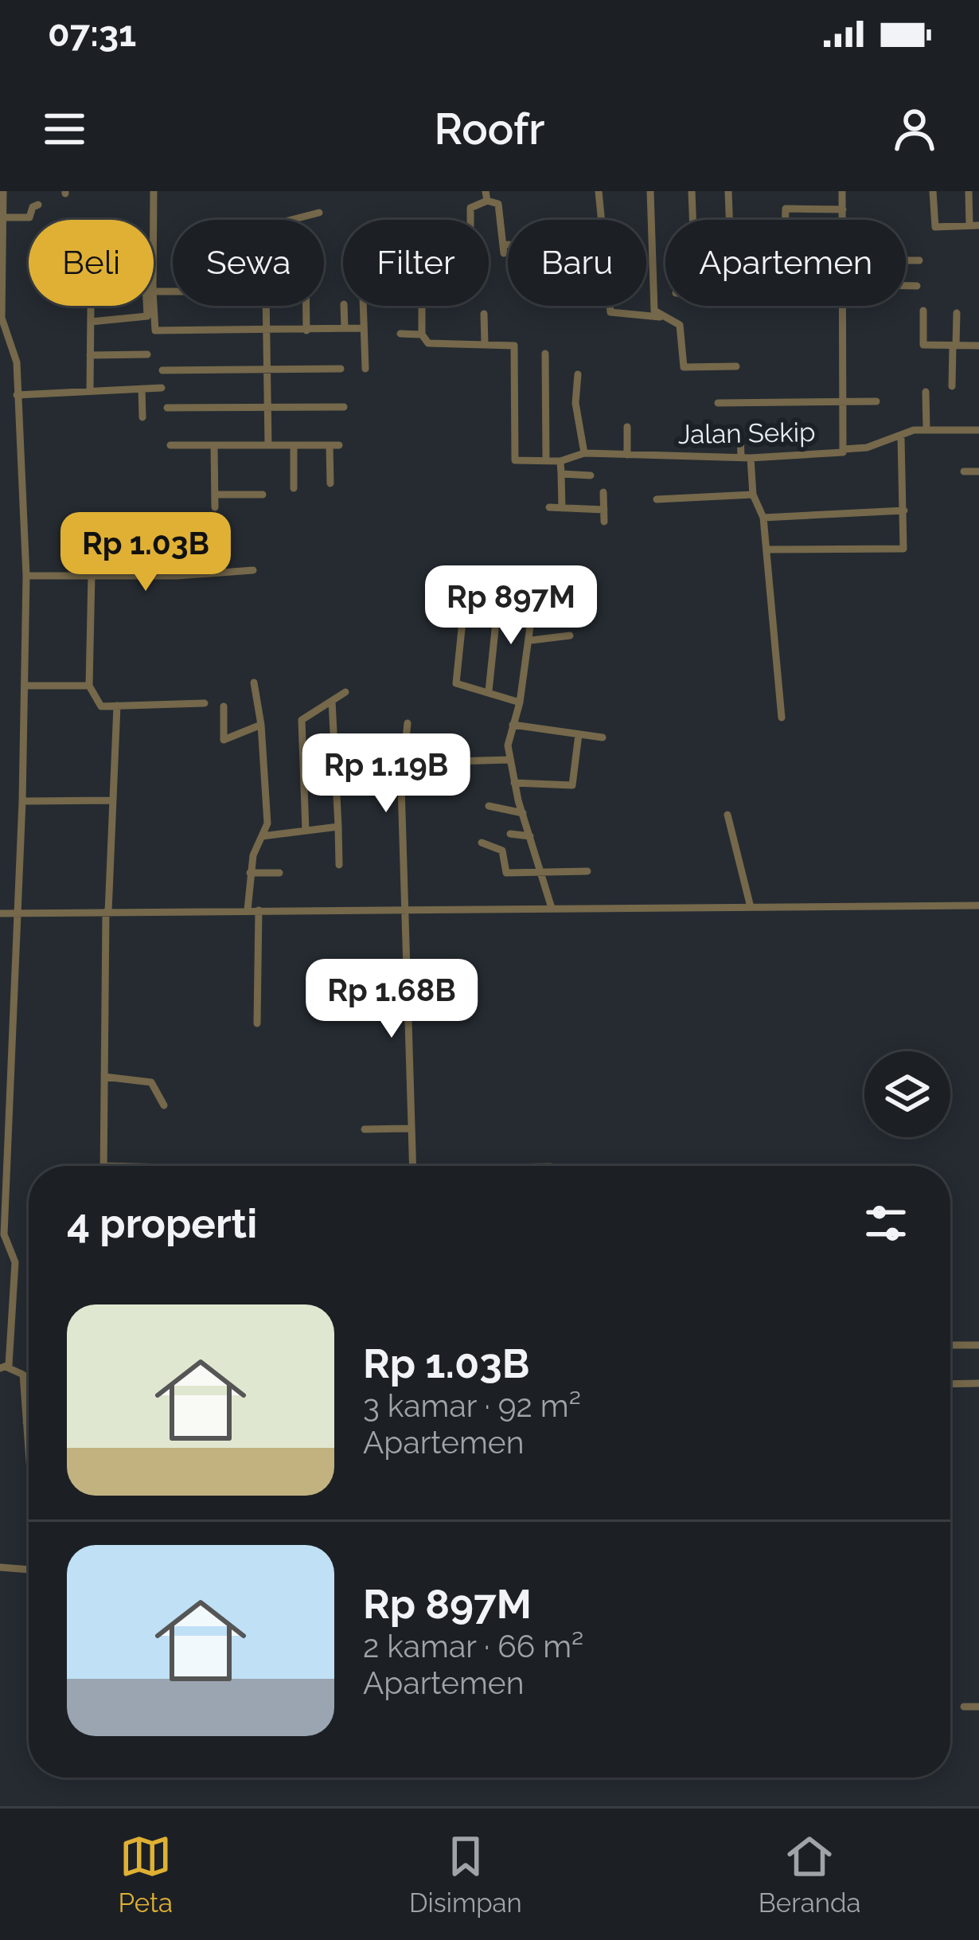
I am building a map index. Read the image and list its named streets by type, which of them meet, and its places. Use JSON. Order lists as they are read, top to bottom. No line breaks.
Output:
{"streets":{"street":["Jalan Sekip"]},"page":{"status":"07:31","header":"Roofr","chip":["Beli","Sewa","Filter","Baru","Apartemen"],"price":["Rp 1.03B","Rp 897M","Rp 1.19B","Rp 1.68B"],"heading":"4 properti","list":[{"name":"Rp 1.03B","note":"3 kamar · 92 m² · Apartemen"},{"name":"Rp 897M","note":"2 kamar · 66 m² · Apartemen"}],"tabs":["Peta","Disimpan","Beranda"]}}
